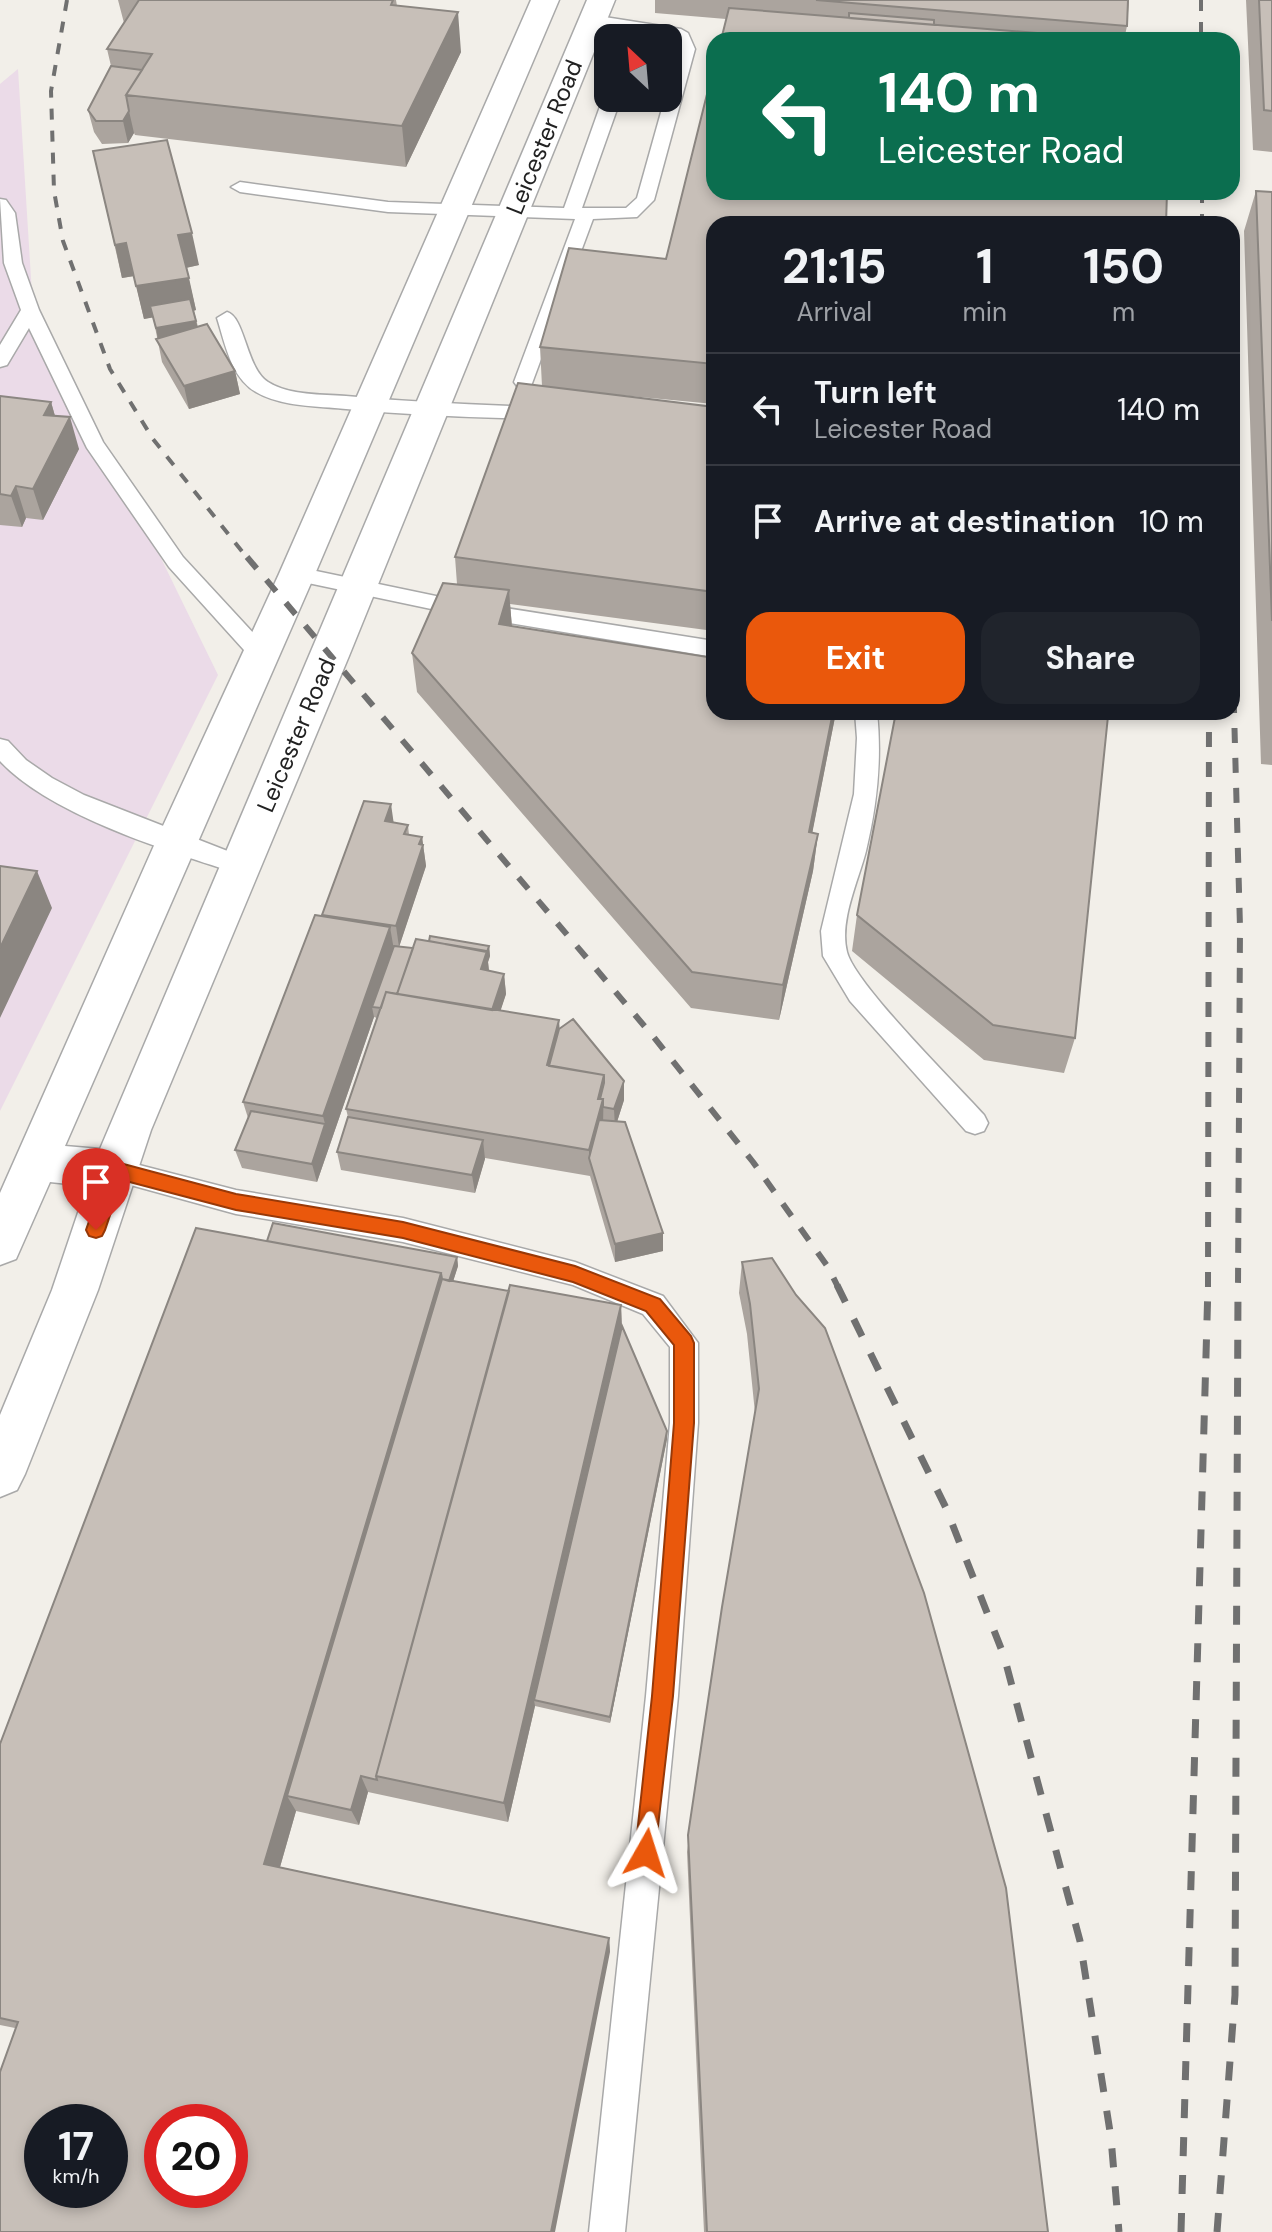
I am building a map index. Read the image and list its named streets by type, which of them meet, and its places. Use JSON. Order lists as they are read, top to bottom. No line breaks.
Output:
{"streets":{"street":["Leicester Road"]},"north":"top left","page":{"turn":["140 m","Leicester Road"],"eta":["21:15","Arrival","1","min","150","m"],"list":[{"name":"Turn left","note":"Leicester Road","value":"140 m"},{"name":"Arrive at destination","value":"10 m"}],"buttons":["Exit","Share"],"speed":"17 km/h","limit":"20"}}
